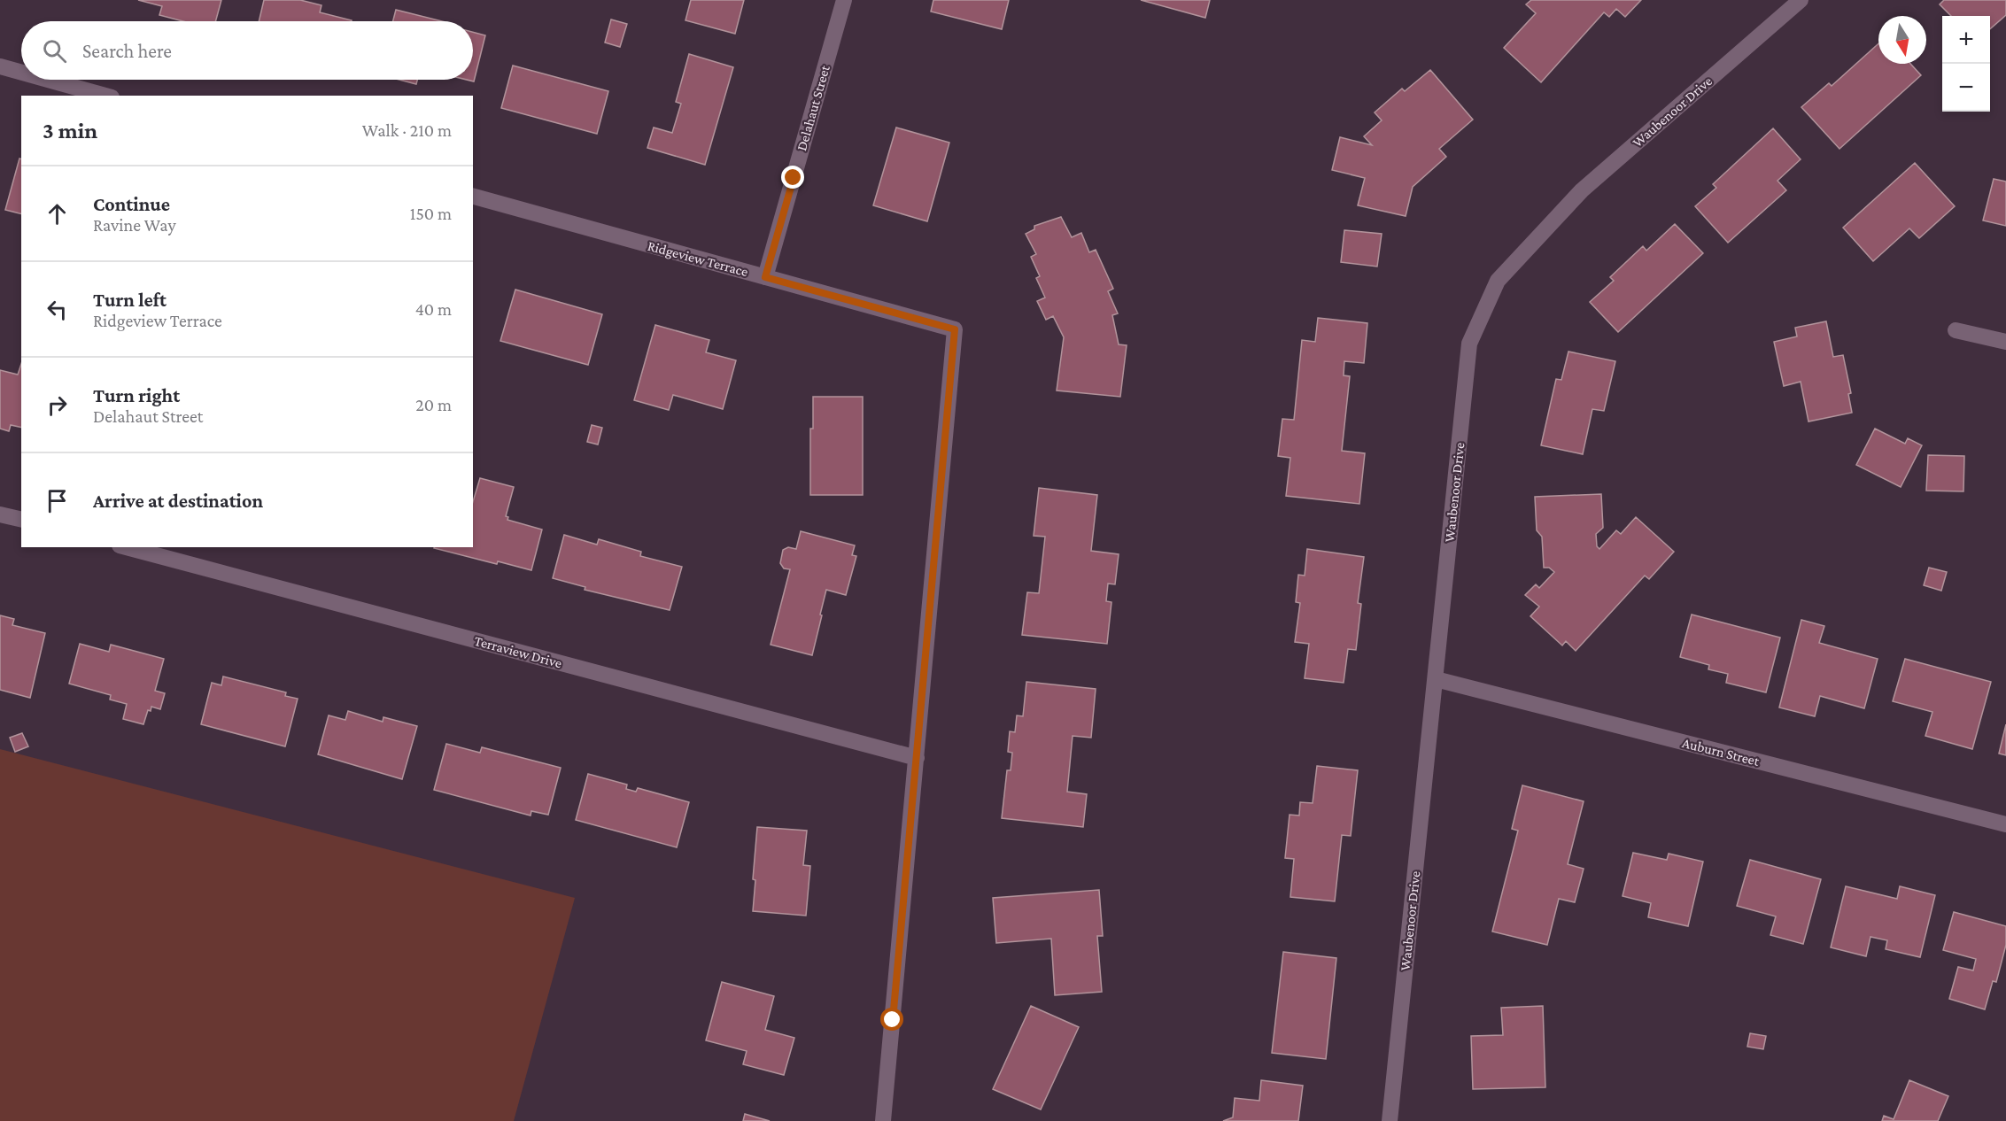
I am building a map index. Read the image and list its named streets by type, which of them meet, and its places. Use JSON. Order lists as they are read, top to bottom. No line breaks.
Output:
{"streets":{"street":["Delahaut Street","Waubenoor Drive","Ridgeview Terrace","Terraview Drive","Auburn Street"]},"crossings":[["Delahaut Street","Ridgeview Terrace"],["Waubenoor Drive","Auburn Street"],["Ridgeview Terrace","Terraview Drive"]],"north":"bottom","page":{"map_buttons":["+","−"],"search":"Search here","heading":["3 min","Walk · 210 m"],"list":[["Continue","Ravine Way","150 m"],["Turn left","Ridgeview Terrace","40 m"],["Turn right","Delahaut Street","20 m"],"Arrive at destination"]}}
